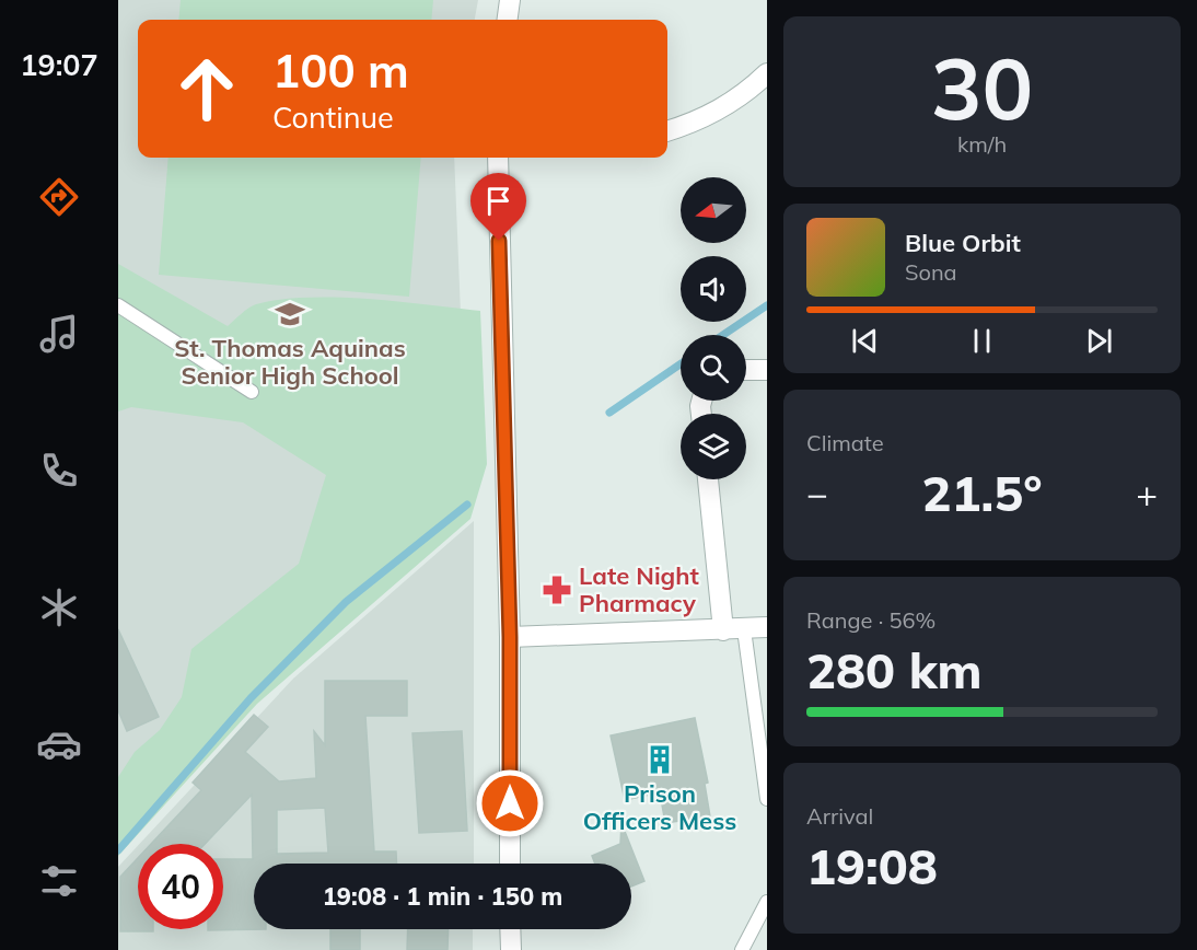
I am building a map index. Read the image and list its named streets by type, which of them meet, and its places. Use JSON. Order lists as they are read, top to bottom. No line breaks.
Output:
{"places":{"school or university":["St. Thomas Aquinas Senior High School"],"pharmacy":["Late Night Pharmacy"],"building":["Prison Officers Mess"]},"north":"left","page":{"tabs":"19:07","tile":[["30","km/h"],"Climate",["Range · 56%","280 km"],["Arrival","19:08"]],"turn":["100 m","Continue"],"song":["Blue Orbit","Sona"],"heat":["−","21.5°","+"],"limit":"40","trip":"19:08 · 1 min · 150 m"}}
